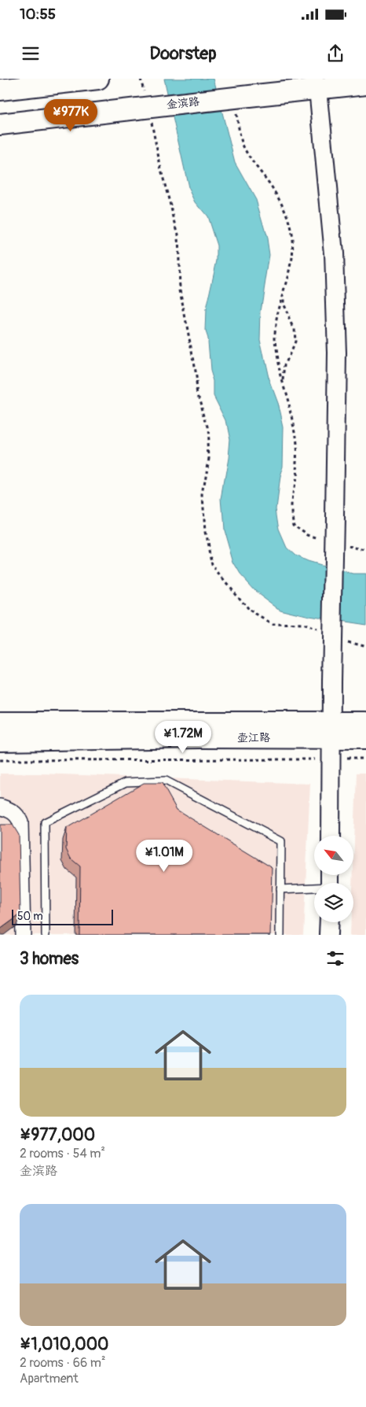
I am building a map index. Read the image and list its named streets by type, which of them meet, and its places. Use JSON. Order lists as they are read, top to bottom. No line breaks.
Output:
{"streets":{"main road":["金滨路","壶江路"]},"scale_bar":"50 m","north":"top left","page":{"status":"10:55","header":"Doorstep","price":["¥977K","¥1.72M","¥1.01M"],"scale":"50 m","heading":"3 homes","list":[{"name":"¥977,000","note":"2 rooms · 54 m² · 金滨路"},{"name":"¥1,010,000","note":"2 rooms · 66 m² · Apartment"}]}}
